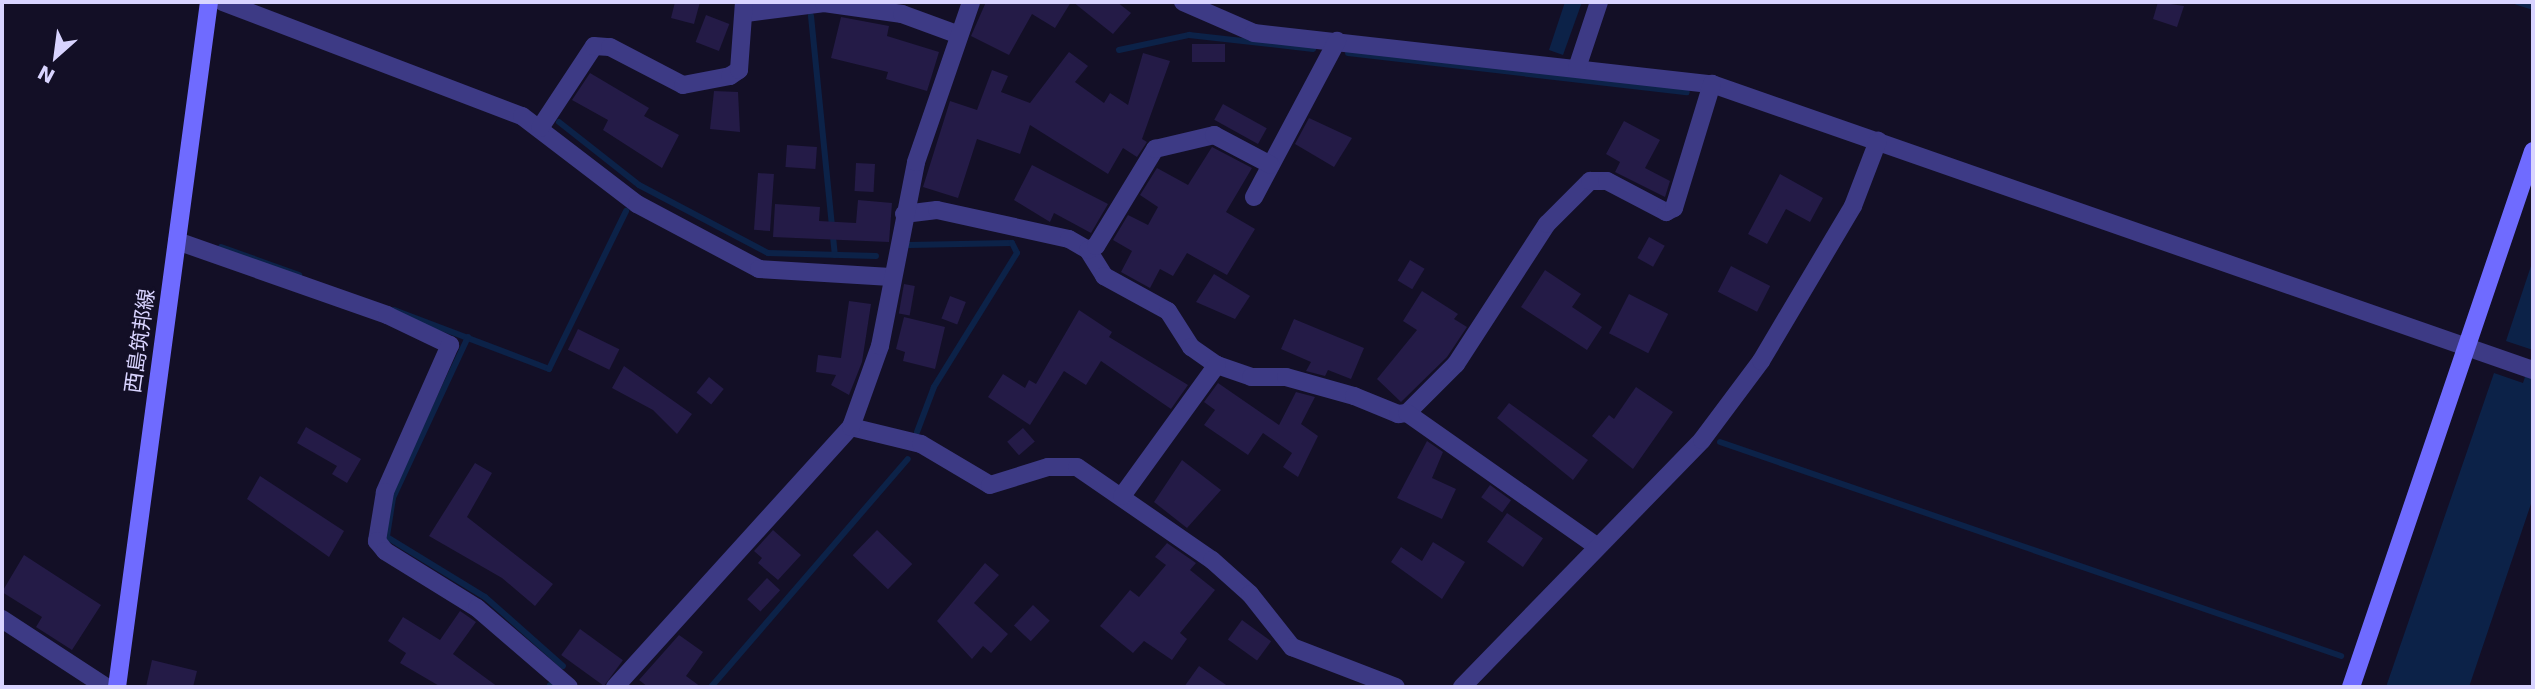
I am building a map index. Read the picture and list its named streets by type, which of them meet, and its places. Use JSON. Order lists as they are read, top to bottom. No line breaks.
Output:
{"streets":{"main road":["西島筑邦線"]},"north":"bottom left"}
